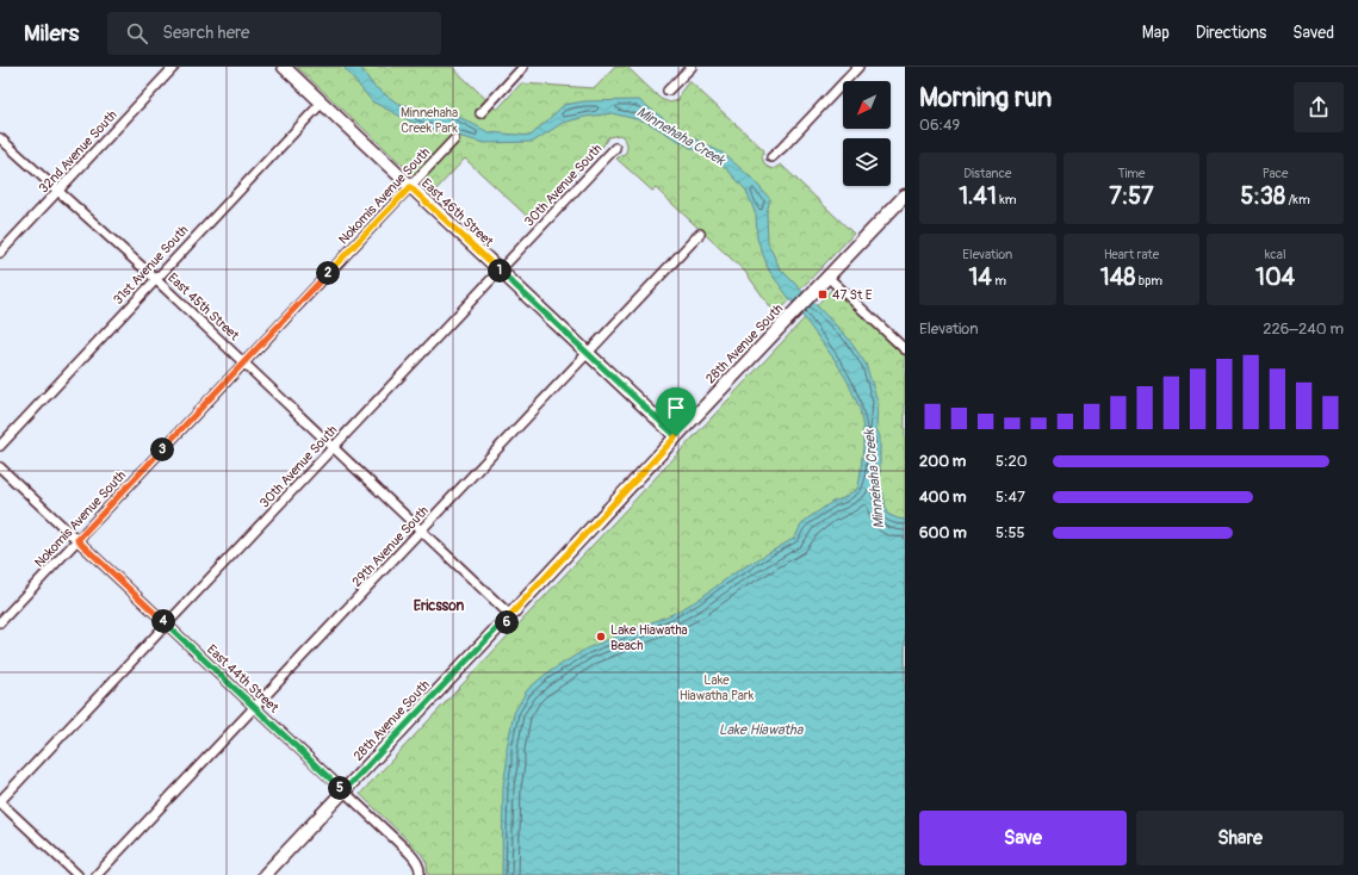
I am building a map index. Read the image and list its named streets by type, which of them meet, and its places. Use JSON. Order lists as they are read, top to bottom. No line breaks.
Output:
{"streets":{"street":["32nd Avenue South","30th Avenue South","Nokomis Avenue South","East 46th Street","31st Avenue South","East 45th Street","28th Avenue South","29th Avenue South","East 44th Street"]},"crossings":[["32nd Avenue South","East 45th Street"],["30th Avenue South","East 46th Street"],["30th Avenue South","East 45th Street"],["30th Avenue South","East 44th Street"],["Nokomis Avenue South","East 46th Street"],["Nokomis Avenue South","East 45th Street"],["Nokomis Avenue South","East 44th Street"],["East 46th Street","31st Avenue South"],["East 46th Street","28th Avenue South"],["East 46th Street","29th Avenue South"],["31st Avenue South","East 45th Street"],["East 45th Street","28th Avenue South"],["East 45th Street","29th Avenue South"],["28th Avenue South","East 44th Street"],["29th Avenue South","East 44th Street"]],"districts":["Ericsson"],"water":["Minnehaha Creek","Lake Hiawatha"],"parks":["Minnehaha Creek Park","Lake Hiawatha Park"],"places":{"transit":["47 St E"],"other":["Lake Hiawatha Beach"]},"north":"bottom left","page":{"header":"Milers","search":"Search here","nav":["Map","Directions","Saved"],"heading":["Morning run","06:49"],"stats":[["Distance","1.41 km"],["Time","7:57"],["Pace","5:38 /km"],["Elevation","14 m"],["Heart rate","148 bpm"],["kcal","104"]],"pins":["1","2","3","4","6","5"],"chart":["Elevation","226–240 m"],"list":[{"name":"200 m","note":"5:20"},{"name":"400 m","note":"5:47"},{"name":"600 m","note":"5:55"}],"buttons":["Save","Share"]}}
